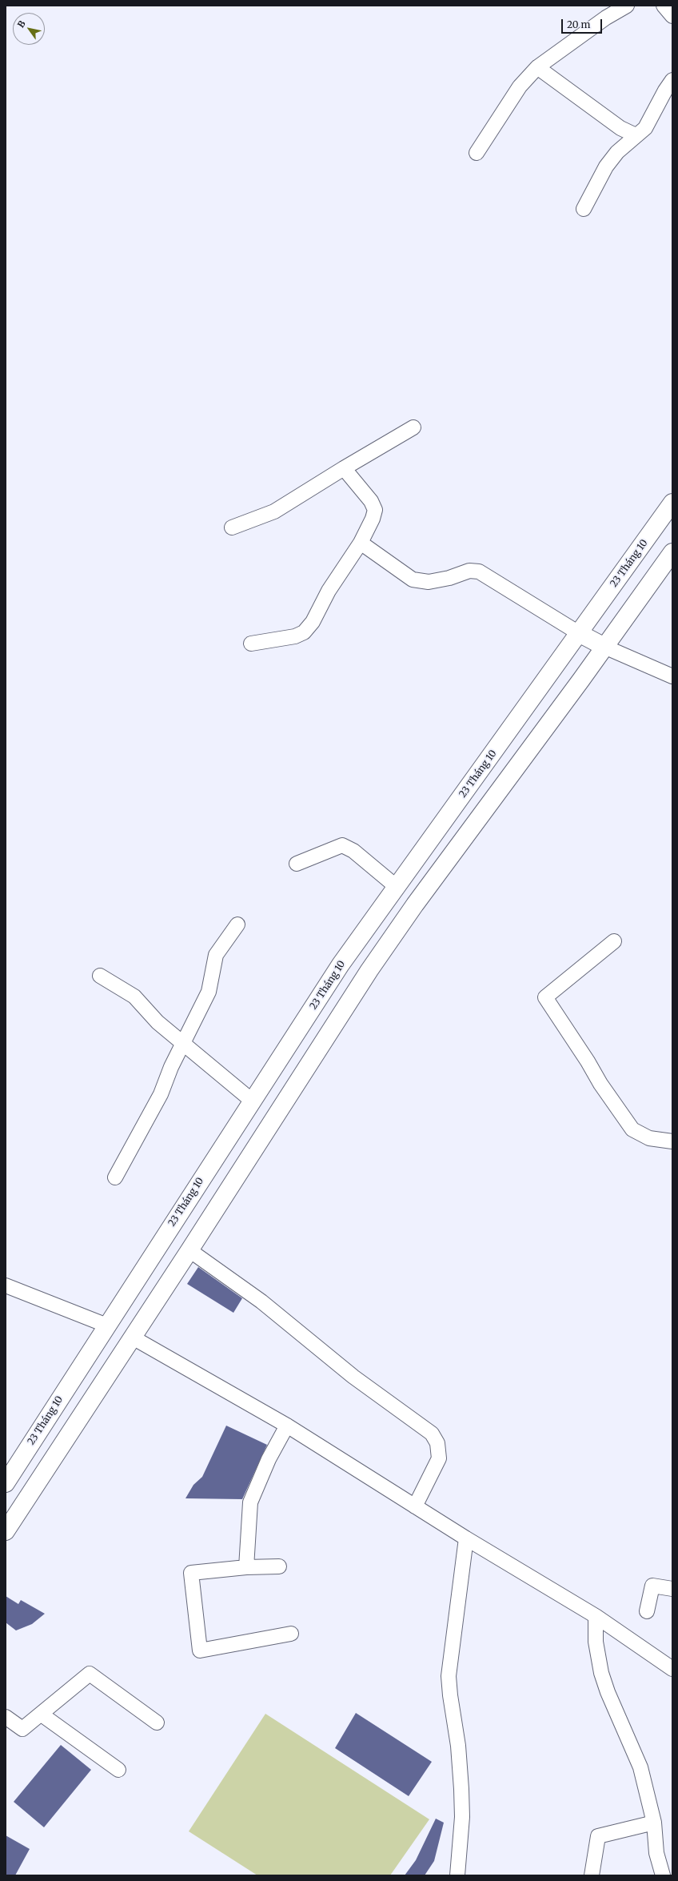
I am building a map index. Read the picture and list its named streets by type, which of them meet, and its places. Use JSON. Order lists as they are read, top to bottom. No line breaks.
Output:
{"streets":{"main road":["23 Tháng 10"]},"scale_bar":"20 m","north":"top left"}
